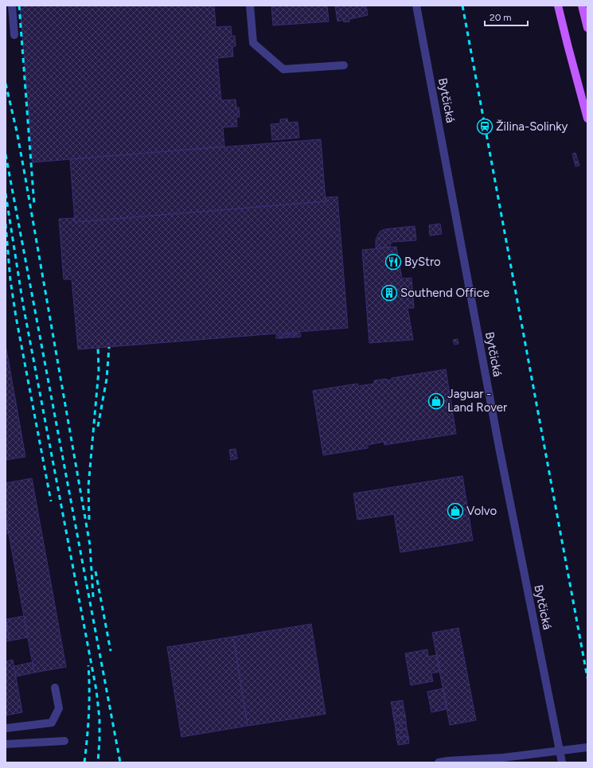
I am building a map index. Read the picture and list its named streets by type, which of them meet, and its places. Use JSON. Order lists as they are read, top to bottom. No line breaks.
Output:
{"streets":{"street":["Bytčická"]},"places":{"station":["Žilina-Solinky"],"restaurant":["ByStro"],"building":["Southend Office"],"shop":["Jaguar - Land Rover","Volvo"]},"scale_bar":"20 m"}
